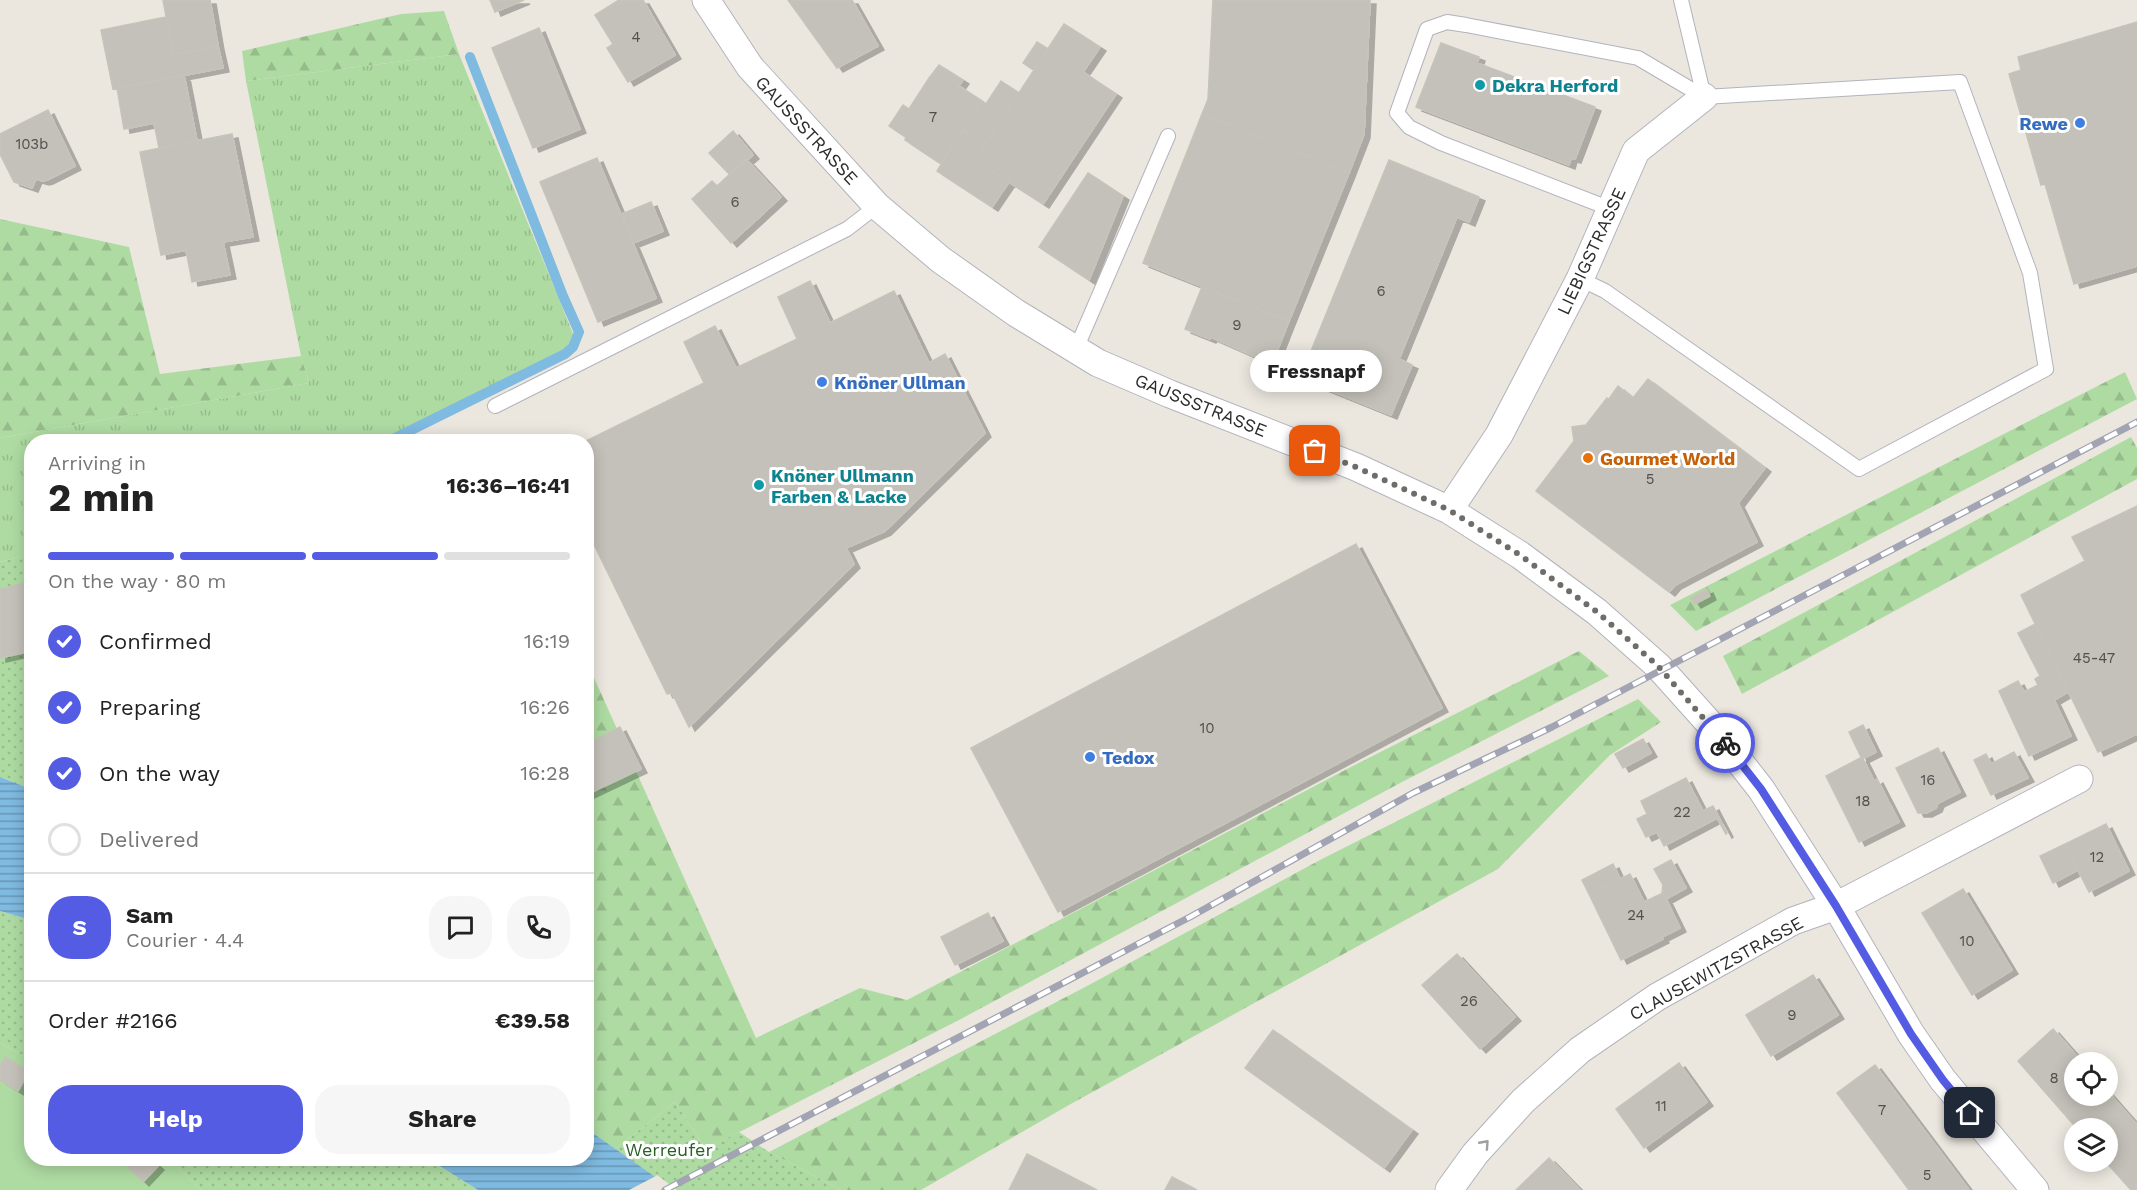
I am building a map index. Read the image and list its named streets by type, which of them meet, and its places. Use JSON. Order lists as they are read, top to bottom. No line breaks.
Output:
{"streets":{"street":["GAUSSSTRASSE","LIEBIGSTRASSE","CLAUSEWITZSTRASSE"]},"crossings":[["GAUSSSTRASSE","LIEBIGSTRASSE"],["GAUSSSTRASSE","CLAUSEWITZSTRASSE"]],"one_way":["CLAUSEWITZSTRASSE"],"parks":["Werreufer"],"places":["Dekra Herford","Rewe","Knöner Ullman","Fressnapf","Gourmet World","Knöner Ullmann Farben & Lacke","Tedox"],"house_numbers":["4","7","103b","6","6","9","5","45-47","10","16","18","22","12","24","10","26","9","8","11","7","5"],"page":{"bubble":"Fressnapf","heading":["2 min","Arriving in","16:36–16:41"],"panel":["Sam","Courier · 4.4","Order #2166","€39.58"],"bar":"On the way · 80 m","list":[["Confirmed","16:19"],["Preparing","16:26"],["On the way","16:28"],"Delivered"],"round":"S","buttons":["Help","Share"]}}
